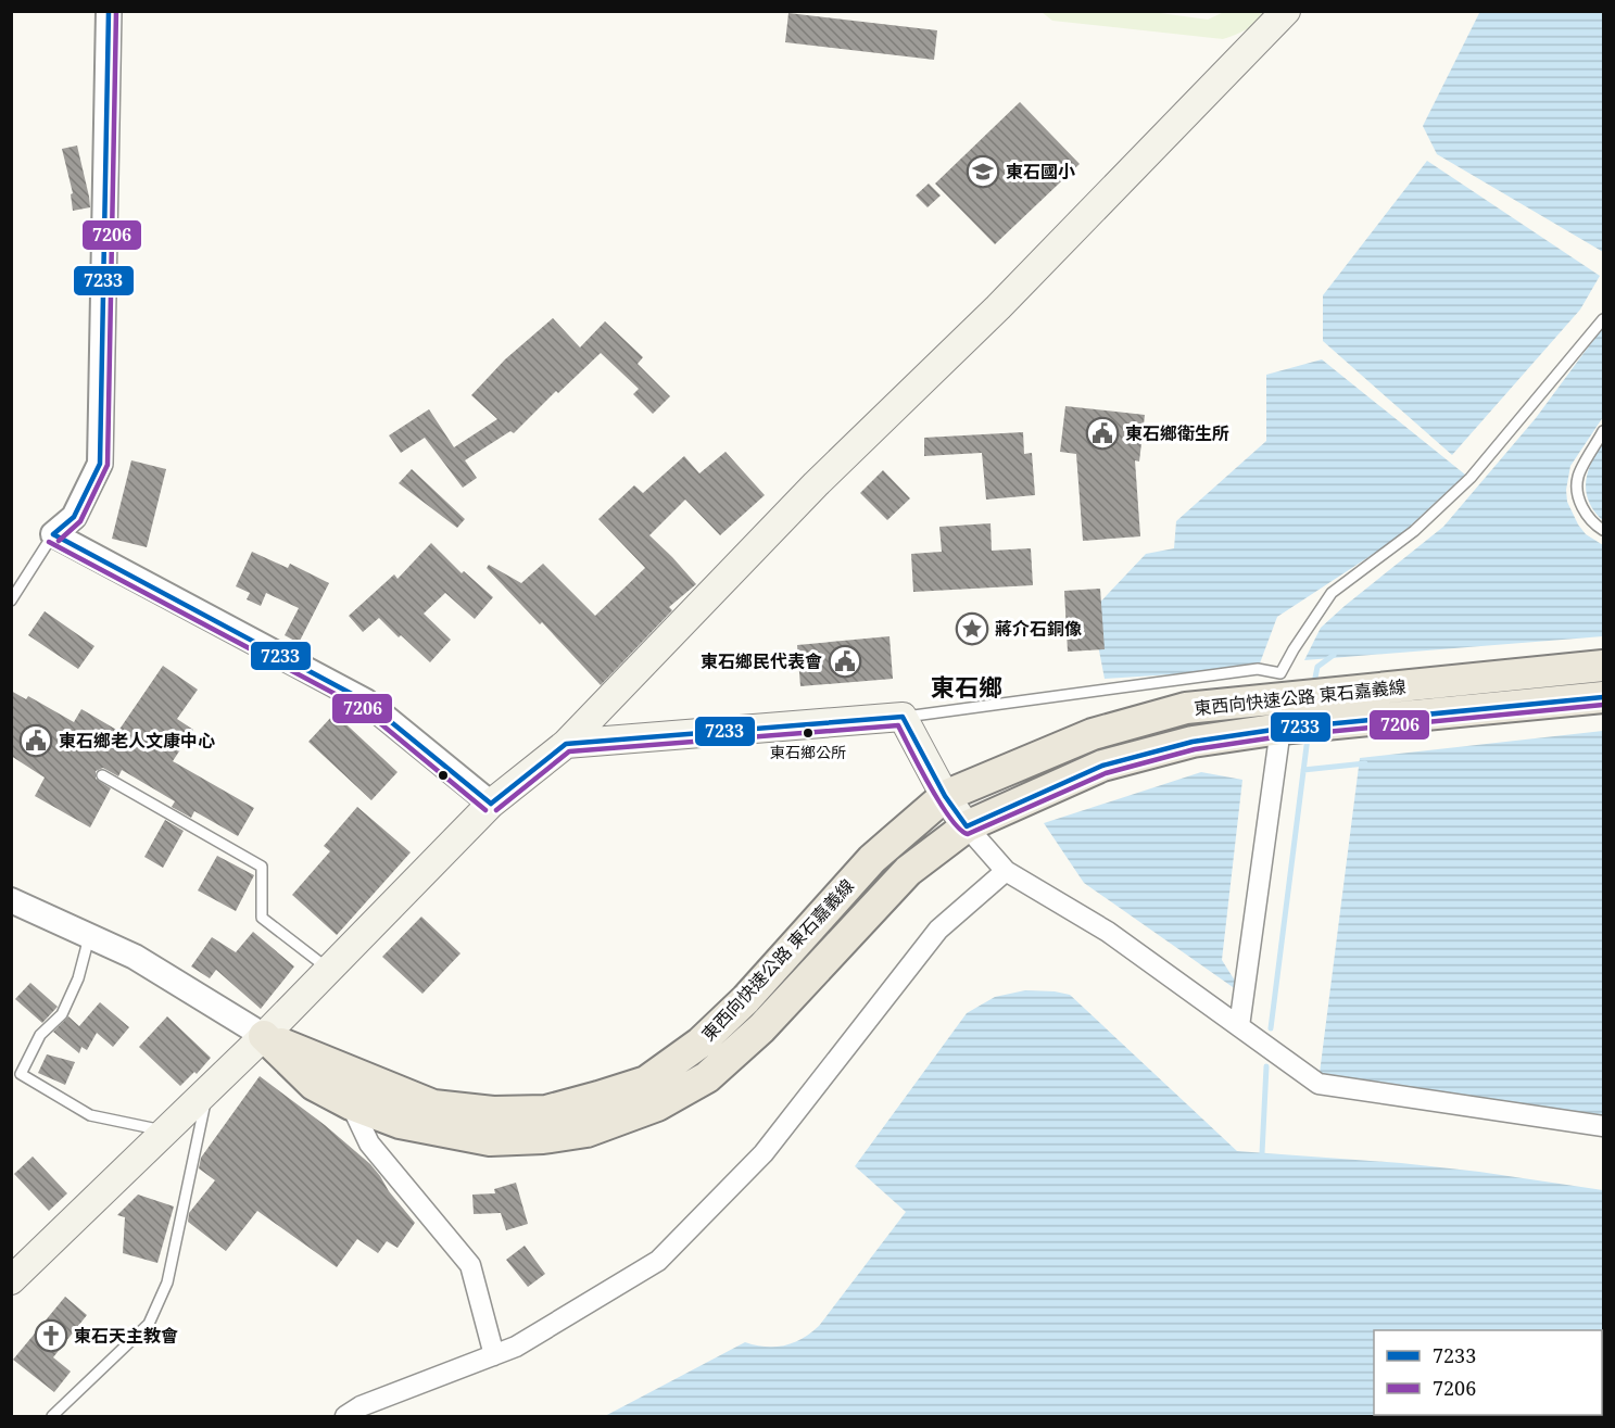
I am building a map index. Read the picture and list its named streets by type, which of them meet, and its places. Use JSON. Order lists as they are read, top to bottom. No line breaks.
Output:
{"streets":{"main road":["東西向快速公路 東石嘉義線"]},"districts":["東石鄉"],"places":{"school or university":["東石國小"],"public building":["東石鄉衛生所","東石鄉民代表會","東石鄉老人文康中心"],"place":["蔣介石銅像"],"other":["東石鄉公所"],"church":["東石天主教會"]},"lines":["transit line 7233","transit line 7206"],"legend":["7233","7206"]}
